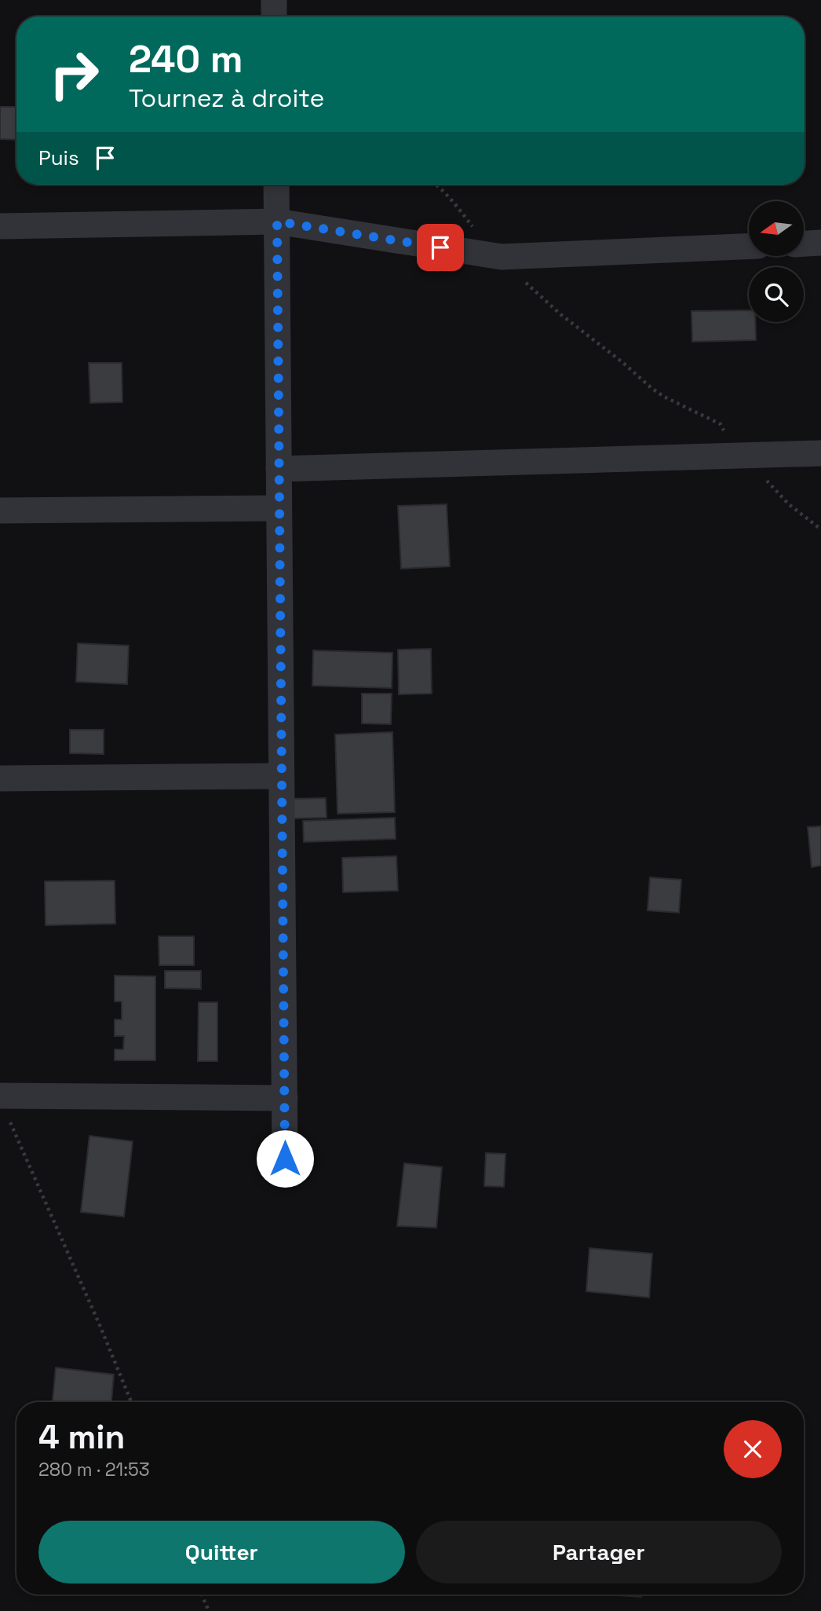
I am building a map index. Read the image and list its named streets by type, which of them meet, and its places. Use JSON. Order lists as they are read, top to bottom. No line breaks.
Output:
{"north":"left","page":{"turn":["240 m","Tournez à droite"],"then":"Puis","heading":["4 min","280 m · 21:53"],"buttons":["Quitter","Partager"]}}
